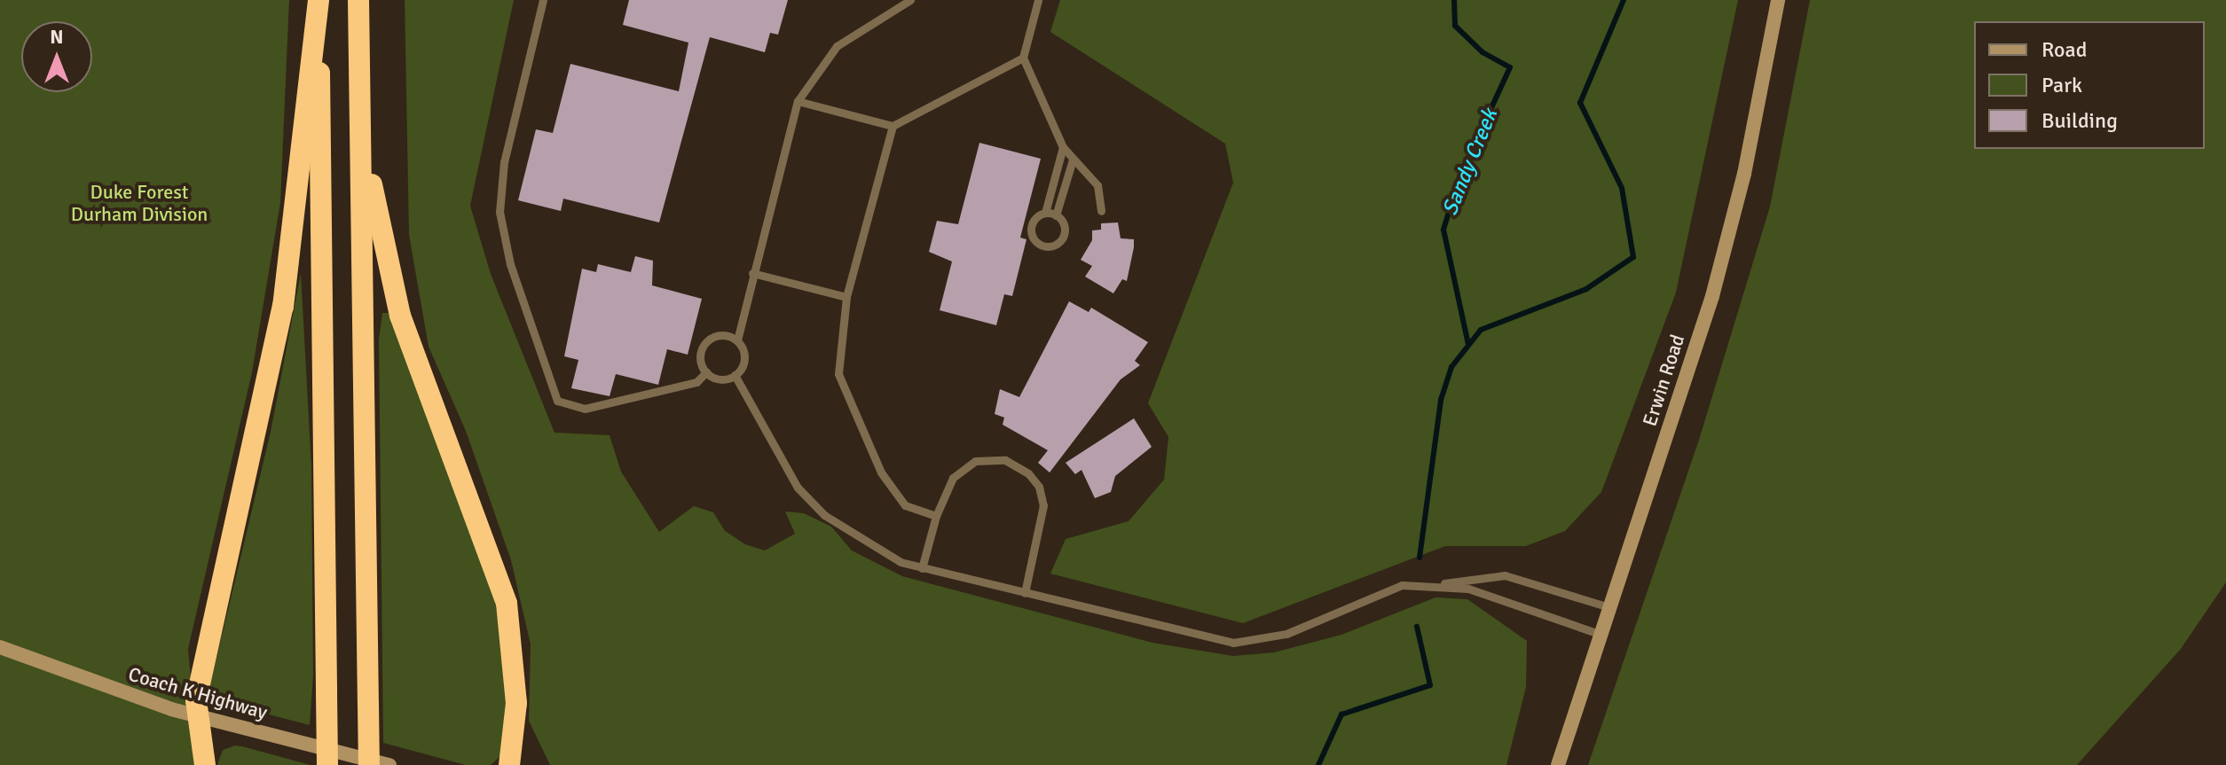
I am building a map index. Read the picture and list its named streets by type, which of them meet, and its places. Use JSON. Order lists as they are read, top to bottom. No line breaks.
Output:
{"streets":{"main road":["Erwin Road","Coach K Highway"]},"water":["Sandy Creek"],"parks":["Duke Forest Durham Division"],"legend":["Road","Park","Building"],"north":"top"}
